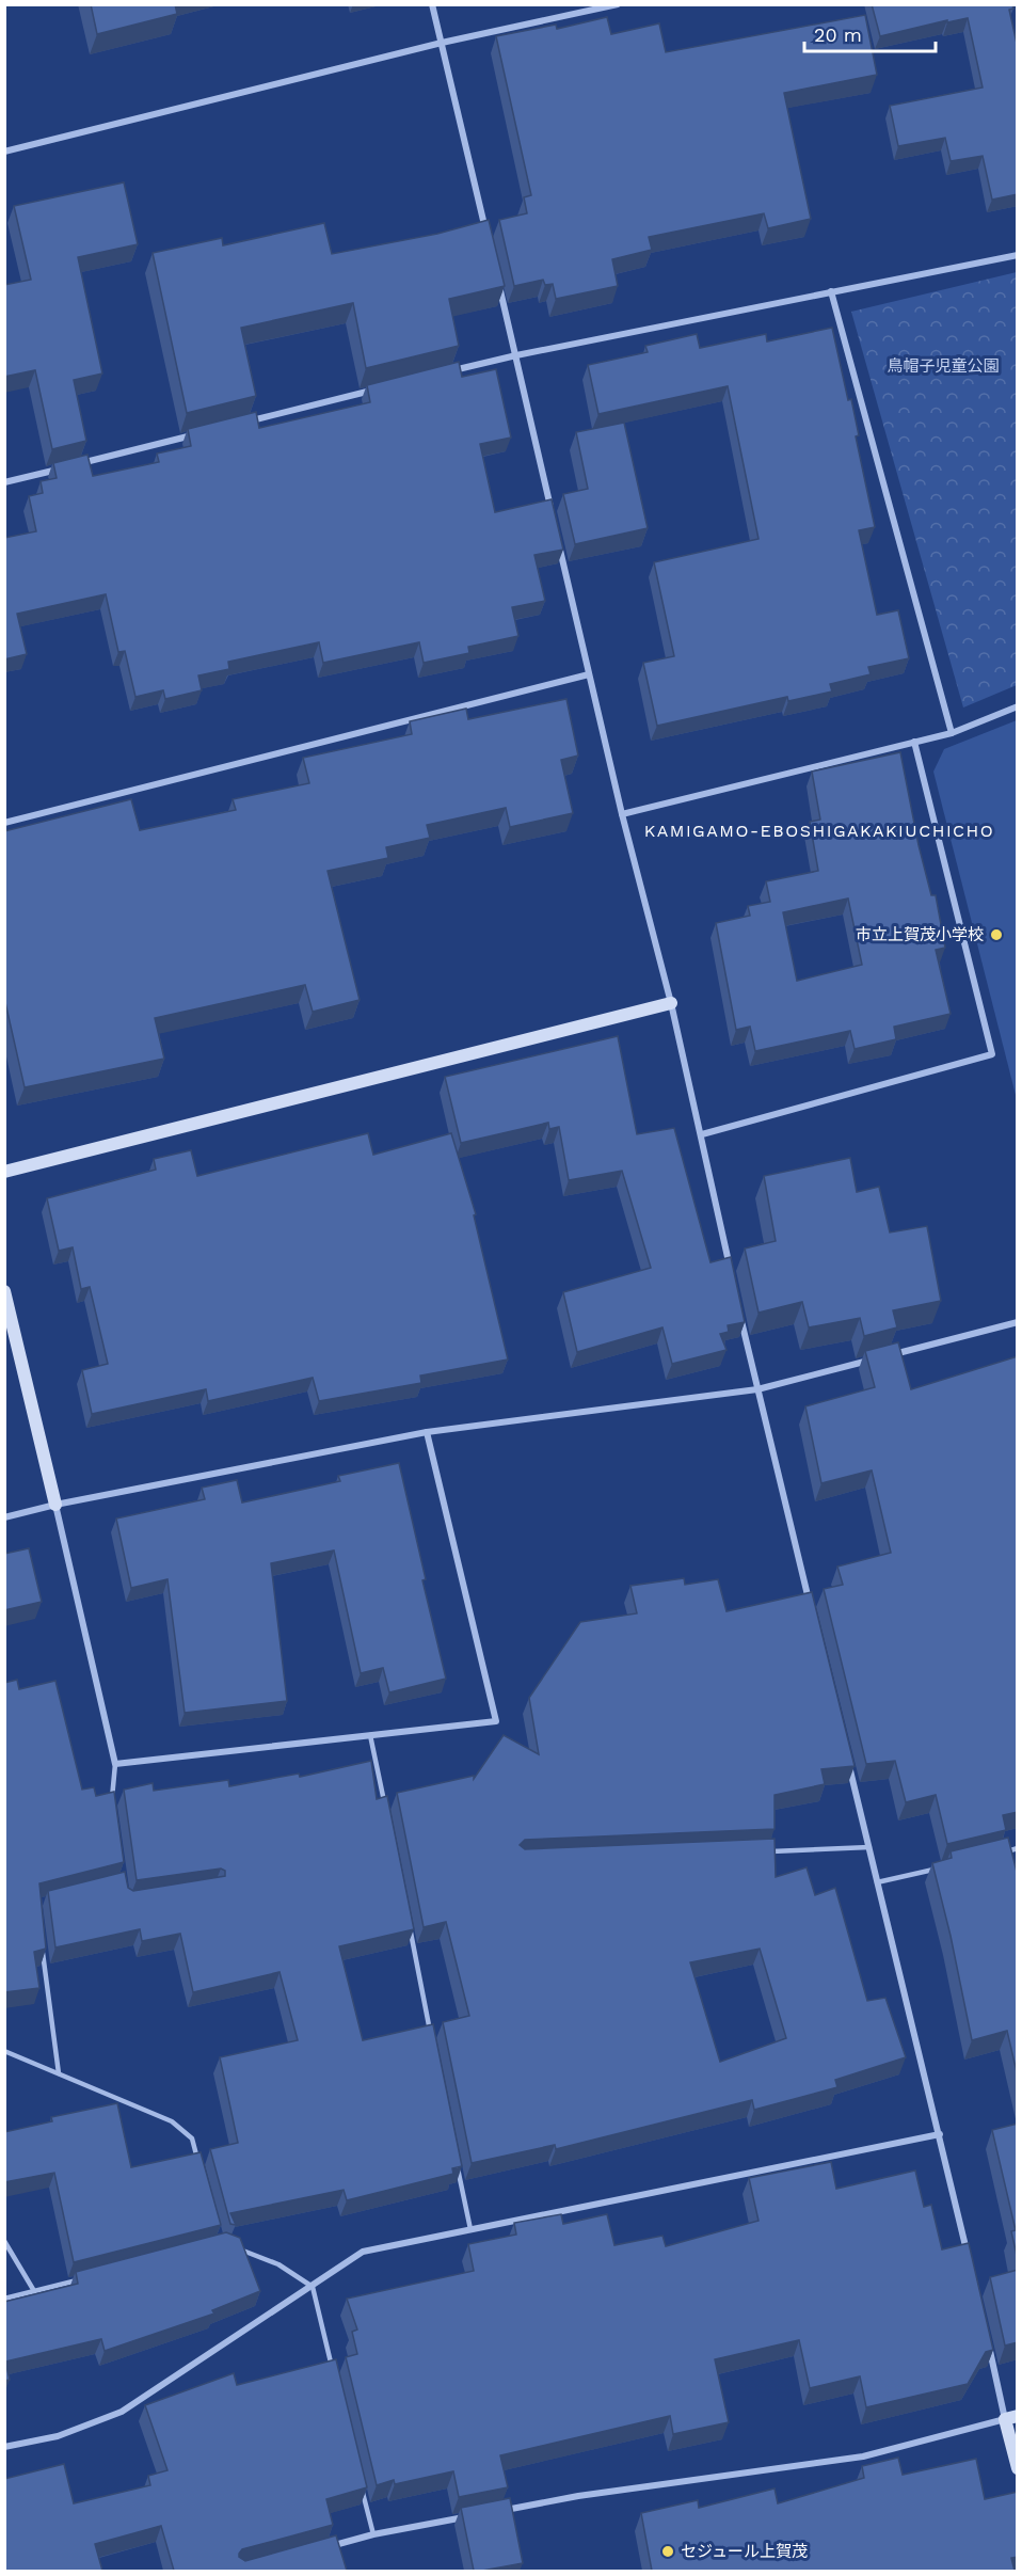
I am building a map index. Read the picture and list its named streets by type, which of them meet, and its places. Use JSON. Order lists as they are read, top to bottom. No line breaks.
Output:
{"districts":["KAMIGAMO-EBOSHIGAKAKIUCHICHO"],"parks":["鳥帽子児童公園"],"places":["市立上賀茂小学校","セジュール上賀茂"],"scale_bar":"20 m"}
